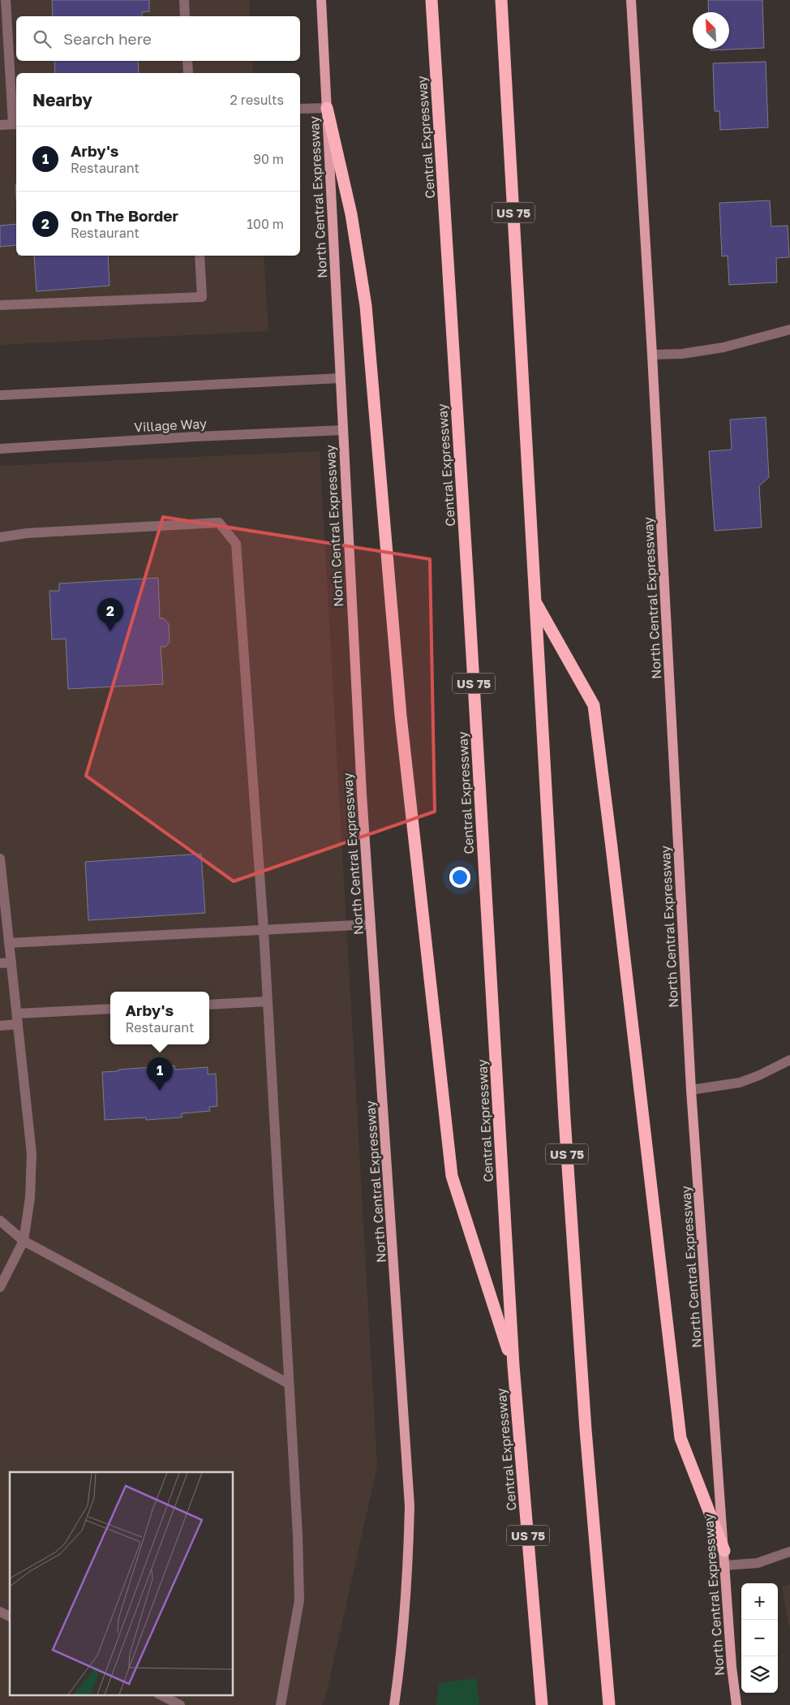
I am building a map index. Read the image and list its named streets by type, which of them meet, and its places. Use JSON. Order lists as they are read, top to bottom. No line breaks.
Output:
{"streets":{"highway":["Central Expressway","US 75"],"main road":["North Central Expressway"],"street":["Village Way"]},"crossings":[["North Central Expressway","Village Way"]],"north":"top left","page":{"search":"Search here","heading":["Nearby","2 results"],"list":[{"mark":"1","name":"Arby's","note":"Restaurant","value":"90 m"},{"mark":"2","name":"On The Border","note":"Restaurant","value":"100 m"}],"pins":["2","1"],"popup":["Arby's","Restaurant"],"map_buttons":["+","−"]}}
